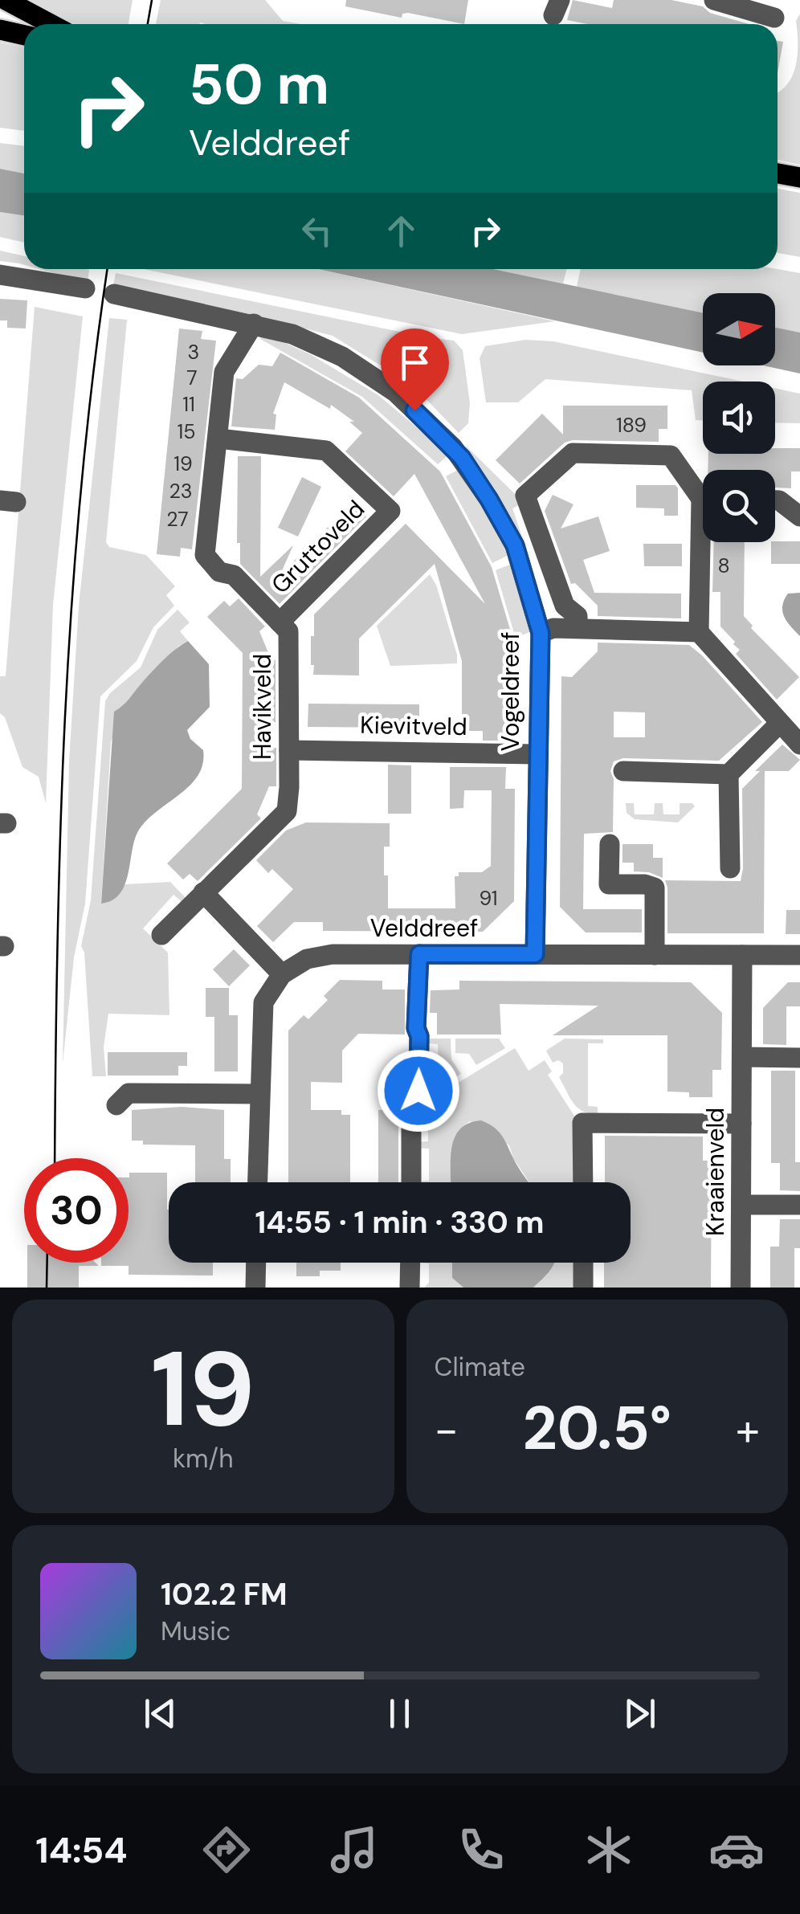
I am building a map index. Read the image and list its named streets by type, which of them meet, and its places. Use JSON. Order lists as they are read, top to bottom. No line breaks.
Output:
{"streets":{"street":["Gruttoveld","Vogeldreef","Havikveld","Kievitveld","Velddreef","Kraaienveld"]},"crossings":[["Gruttoveld","Havikveld"],["Vogeldreef","Havikveld"],["Vogeldreef","Kievitveld"],["Vogeldreef","Velddreef"],["Havikveld","Kievitveld"],["Velddreef","Kraaienveld"]],"house_numbers":["3","7","11","189","15","19","23","27","8","91"],"north":"right","page":{"turn":["50 m","Velddreef"],"limit":"30","trip":"14:55 · 1 min · 330 m","tile":[["19","km/h"],"Climate"],"heat":["−","20.5°","+"],"song":["102.2 FM","Music"],"tabs":"14:54"}}
